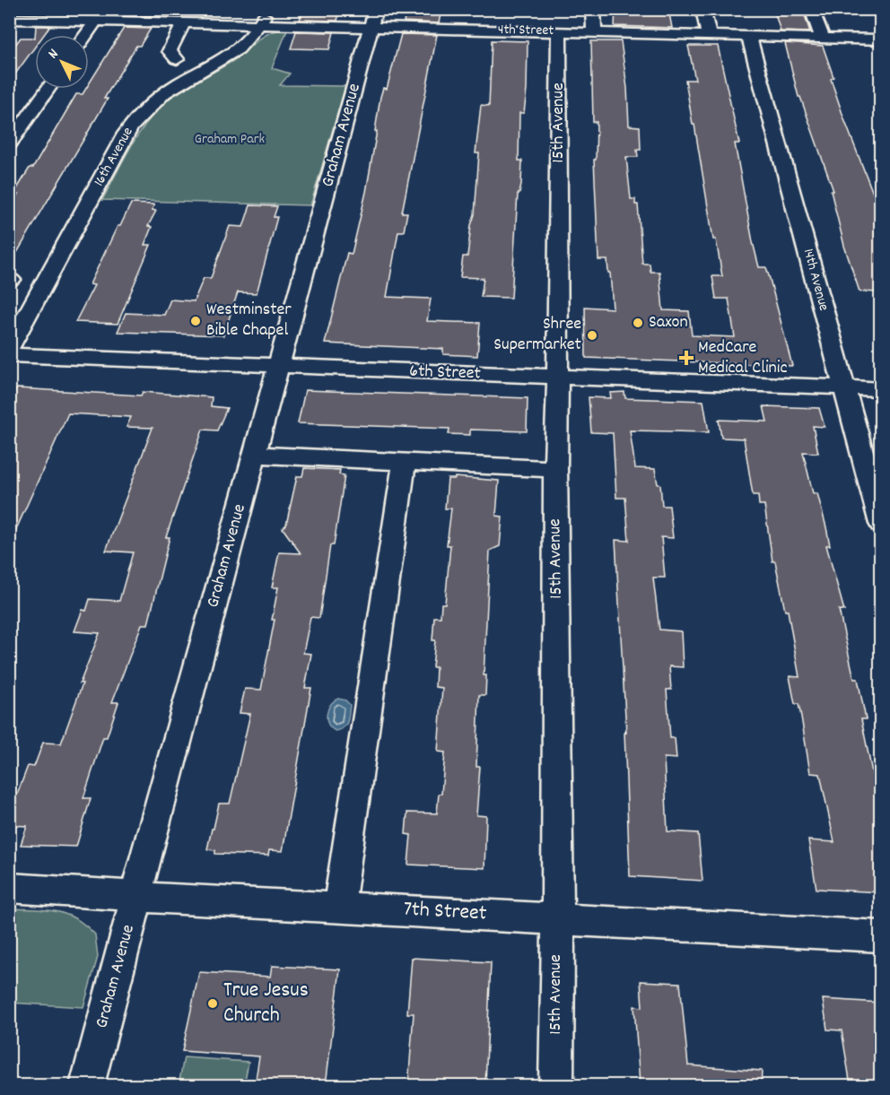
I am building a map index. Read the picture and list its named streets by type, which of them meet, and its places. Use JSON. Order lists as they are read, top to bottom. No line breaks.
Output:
{"streets":{"street":["4th Street","15th Avenue","Graham Avenue","16th Avenue","14th Avenue","6th Street","7th Street"]},"crossings":[["4th Street","15th Avenue"],["4th Street","Graham Avenue"],["4th Street","16th Avenue"],["4th Street","14th Avenue"],["15th Avenue","6th Street"],["15th Avenue","7th Street"],["Graham Avenue","6th Street"],["Graham Avenue","7th Street"],["14th Avenue","6th Street"]],"parks":["Graham Park"],"places":{"other":["Westminster Bible Chapel","Saxon","Shree Supermarket","True Jesus Church"],"health":["MedCare Medical Clinic"]},"north":"top left"}
